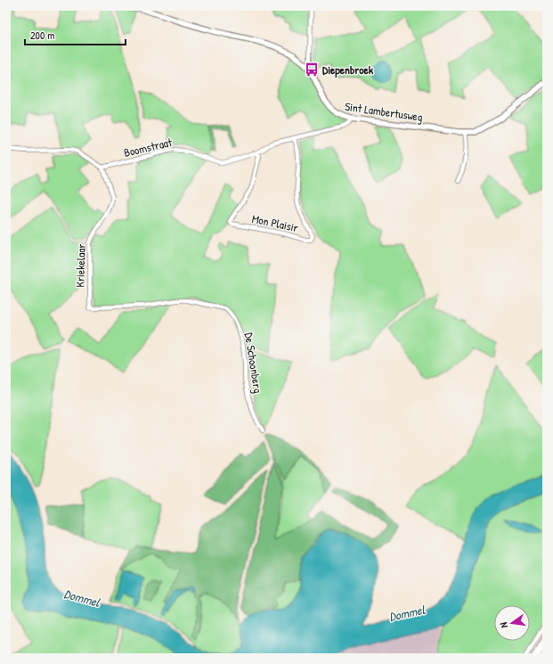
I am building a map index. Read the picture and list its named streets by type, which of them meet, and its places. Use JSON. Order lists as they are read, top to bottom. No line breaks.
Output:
{"streets":{"street":["Sint Lambertusweg","Boomstraat","Mon Plaisir","Kriekelaar","De Schoonberg"]},"crossings":[["Sint Lambertusweg","Boomstraat"],["Boomstraat","Mon Plaisir"],["Boomstraat","Kriekelaar"],["Kriekelaar","De Schoonberg"]],"water":["Dommel"],"places":{"bus stop":["Diepenbroek"]},"scale_bar":"200 m","north":"left"}
